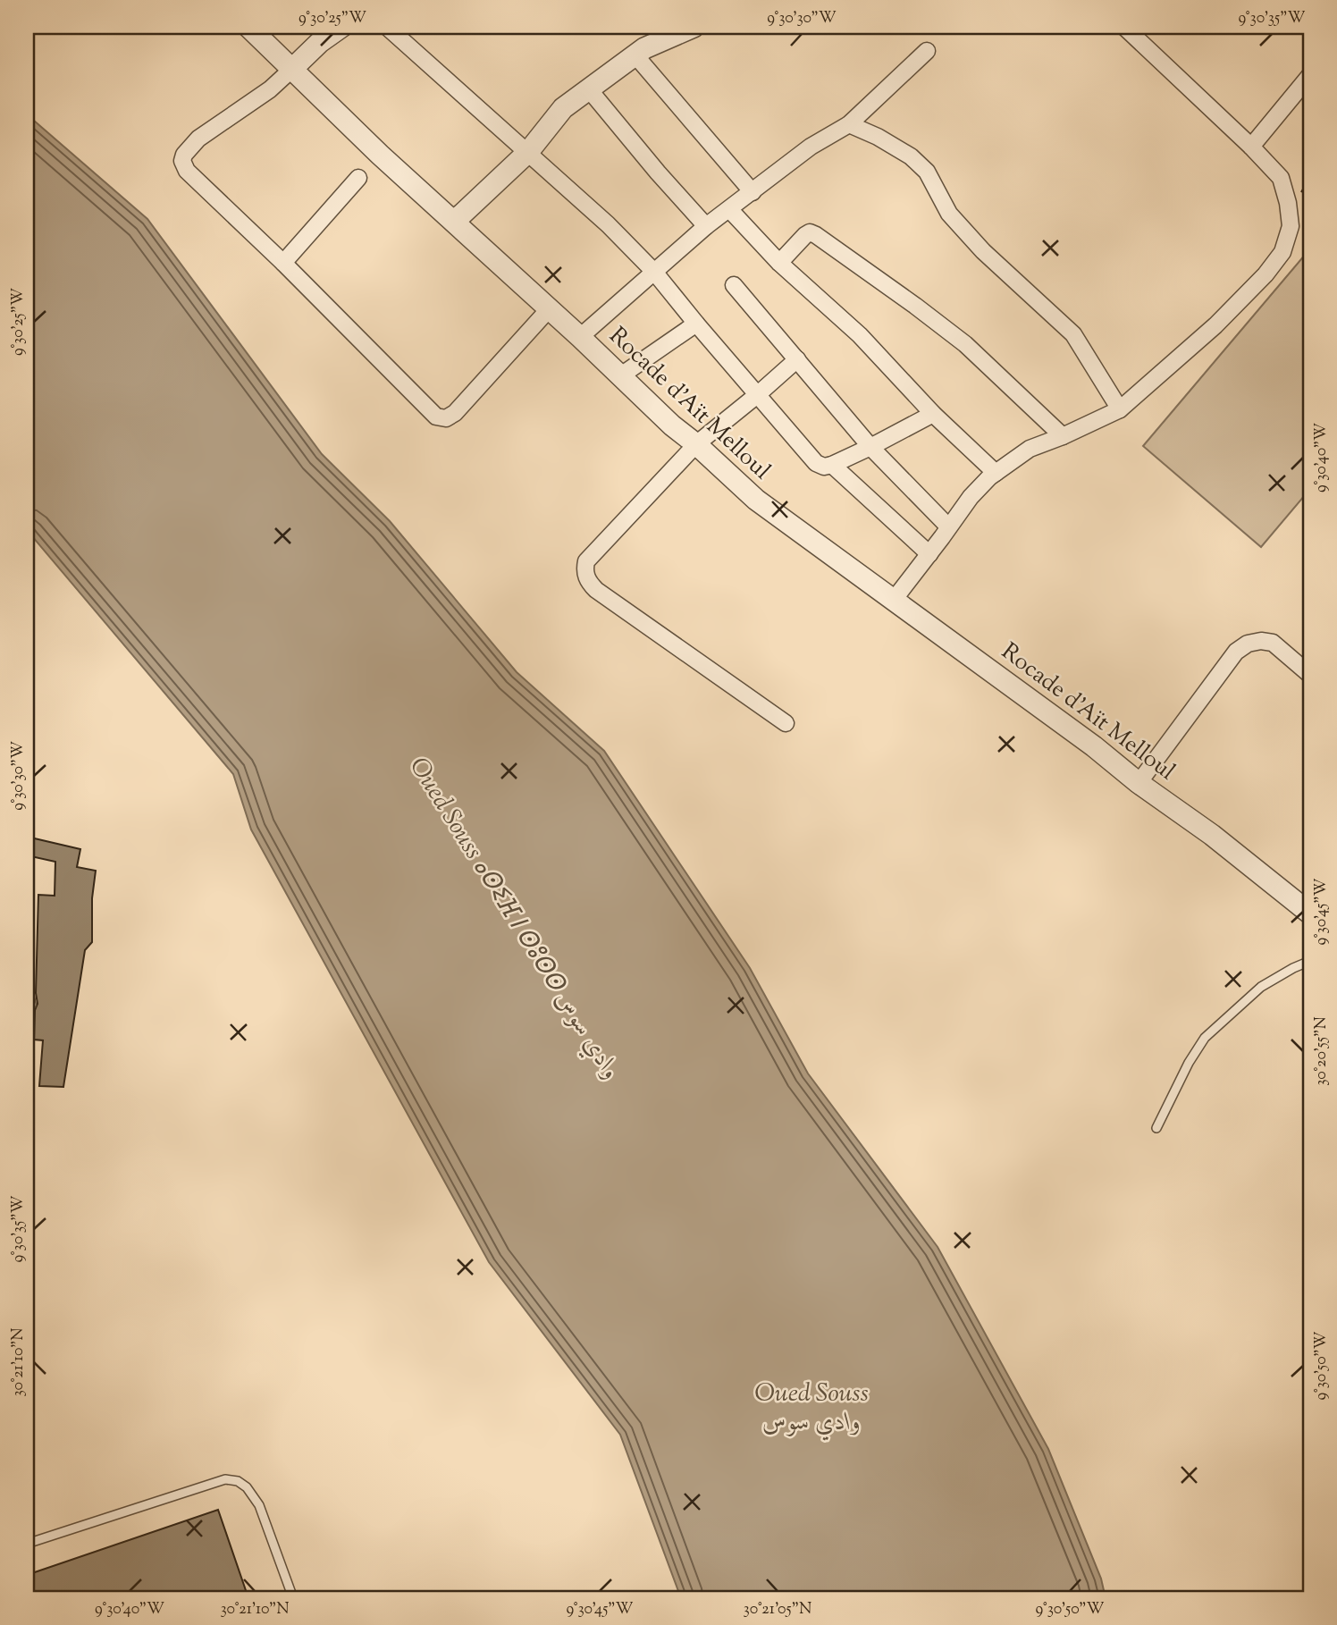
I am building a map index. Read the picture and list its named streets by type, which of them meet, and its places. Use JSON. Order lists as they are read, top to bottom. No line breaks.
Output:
{"streets":{"street":["Rocade d'Aït Melloul"]},"water":["Oued Souss ⴰⵙⵉⴼ ⵏ ⵙⵓⵙⵙ وادي سوس","Oued Souss وادي سوس"],"coordinates":["9°30'25\"W","9°30'30\"W","9°30'35\"W","9°30'40\"W","9°30'45\"W","30°20'55\"N","30°21'10\"N","9°30'50\"W","30°21'05\"N"]}
